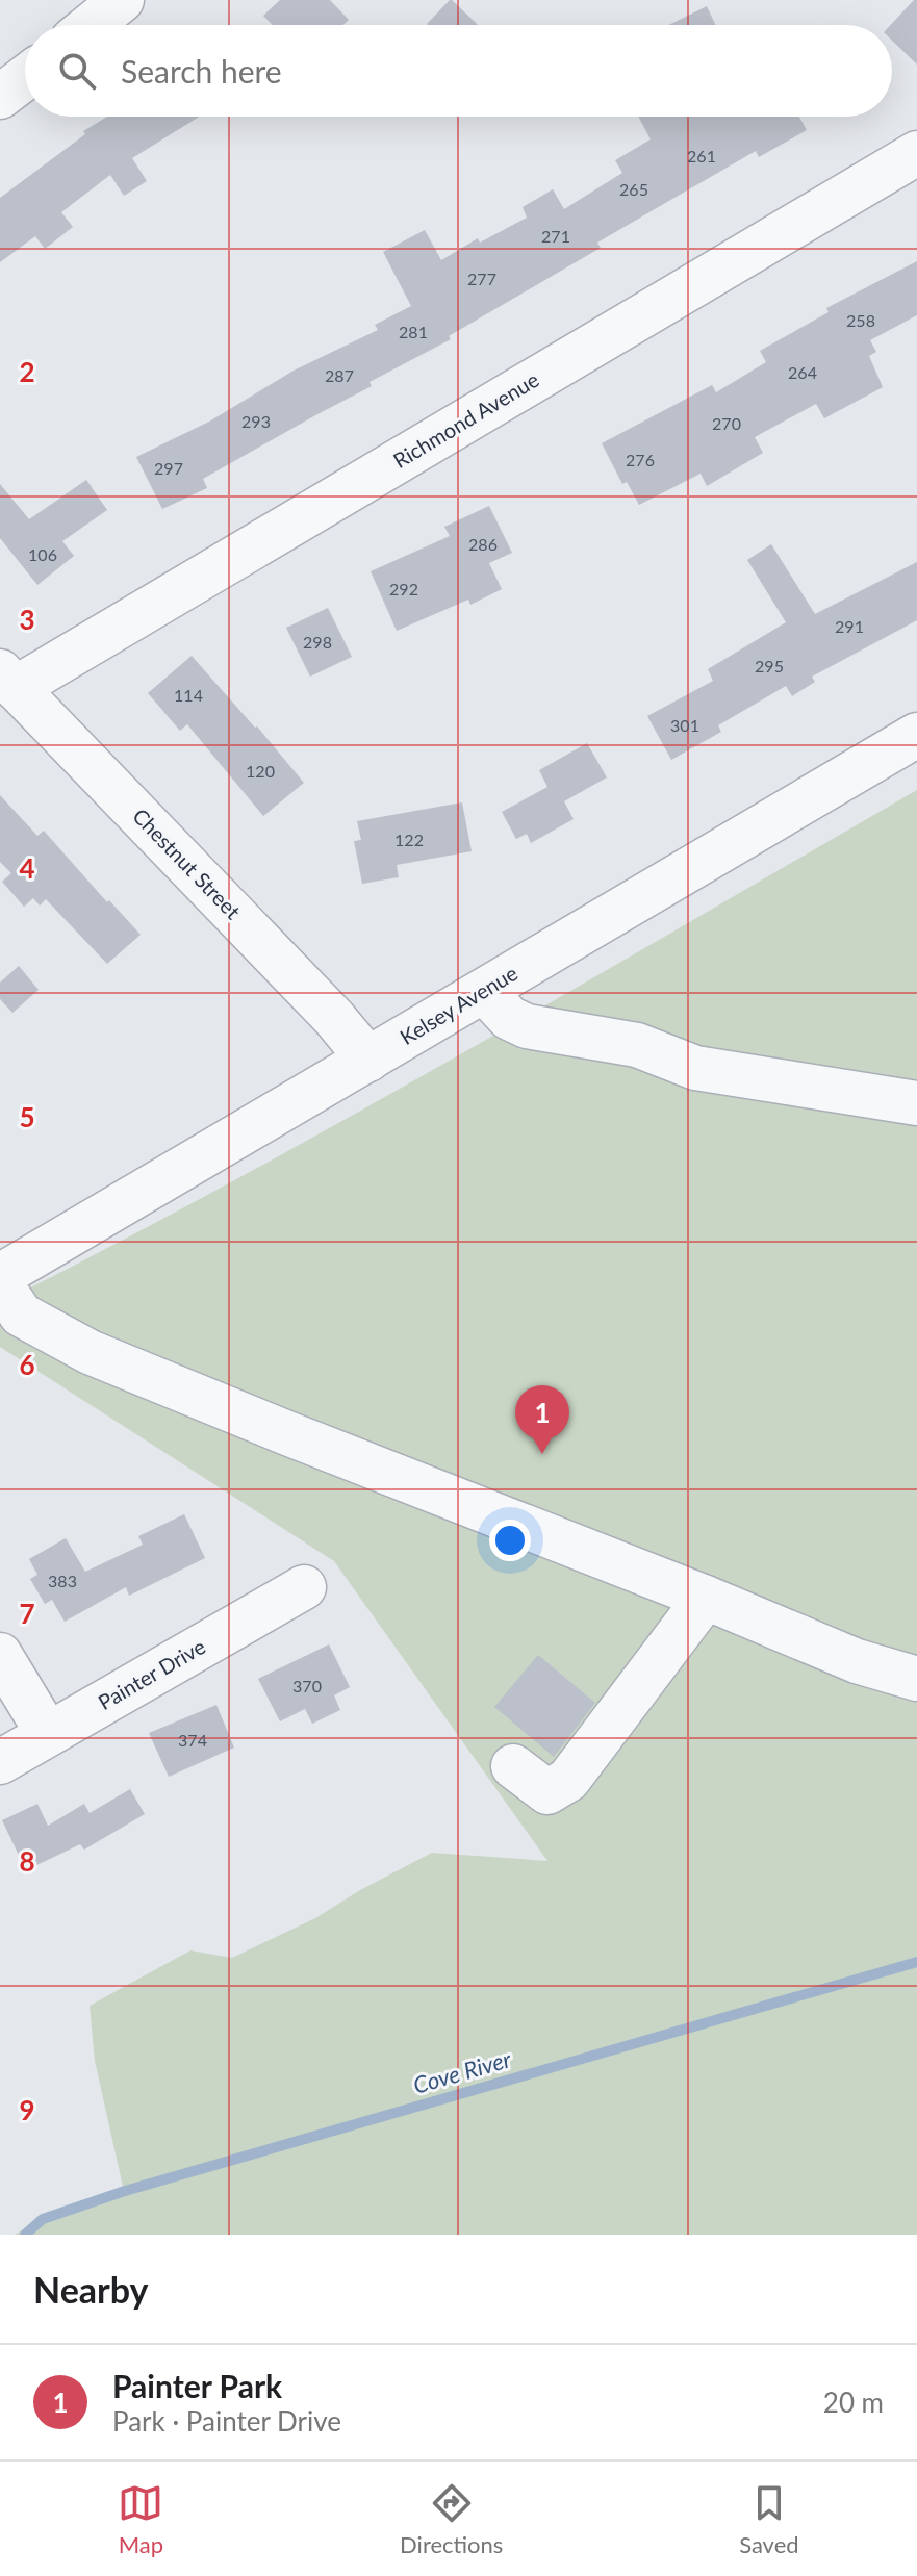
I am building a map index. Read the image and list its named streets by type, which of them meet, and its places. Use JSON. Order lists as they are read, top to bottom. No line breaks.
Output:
{"streets":{"street":["Richmond Avenue","Chestnut Street","Kelsey Avenue","Painter Drive"]},"crossings":[["Richmond Avenue","Chestnut Street"],["Chestnut Street","Kelsey Avenue"]],"water":["Cove River"],"house_numbers":["261","265","271","277","258","281","264","287","293","270","276","297","286","106","292","291","298","295","114","301","120","122","383","370","374"],"page":{"search":"Search here","pins":"1","heading":"Nearby","list":[{"mark":"1","name":"Painter Park","note":"Park · Painter Drive","value":"20 m"}],"nav":["Map","Directions","Saved"]},"grid":{"rows":["2","3","4","5","6","7","8","9"]}}
